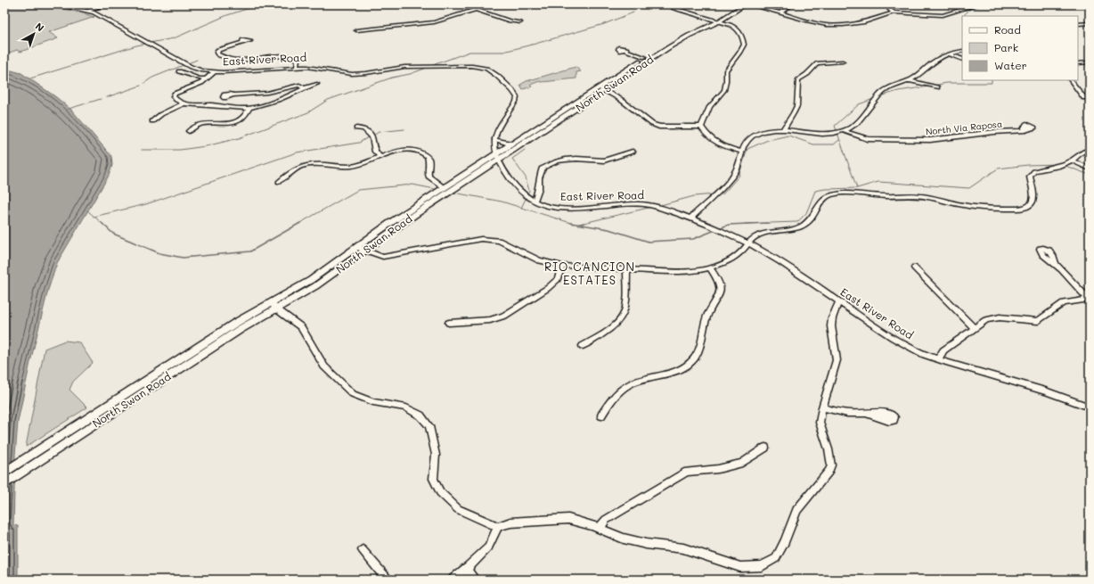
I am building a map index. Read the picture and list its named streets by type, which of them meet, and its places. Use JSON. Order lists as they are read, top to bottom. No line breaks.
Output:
{"streets":{"main road":["North Swan Road"],"street":["East River Road","North Via Raposa"]},"crossings":[["East River Road","North Swan Road"]],"districts":["RIO CANCION ESTATES"],"legend":["Road","Park","Water"],"north":"top right"}
